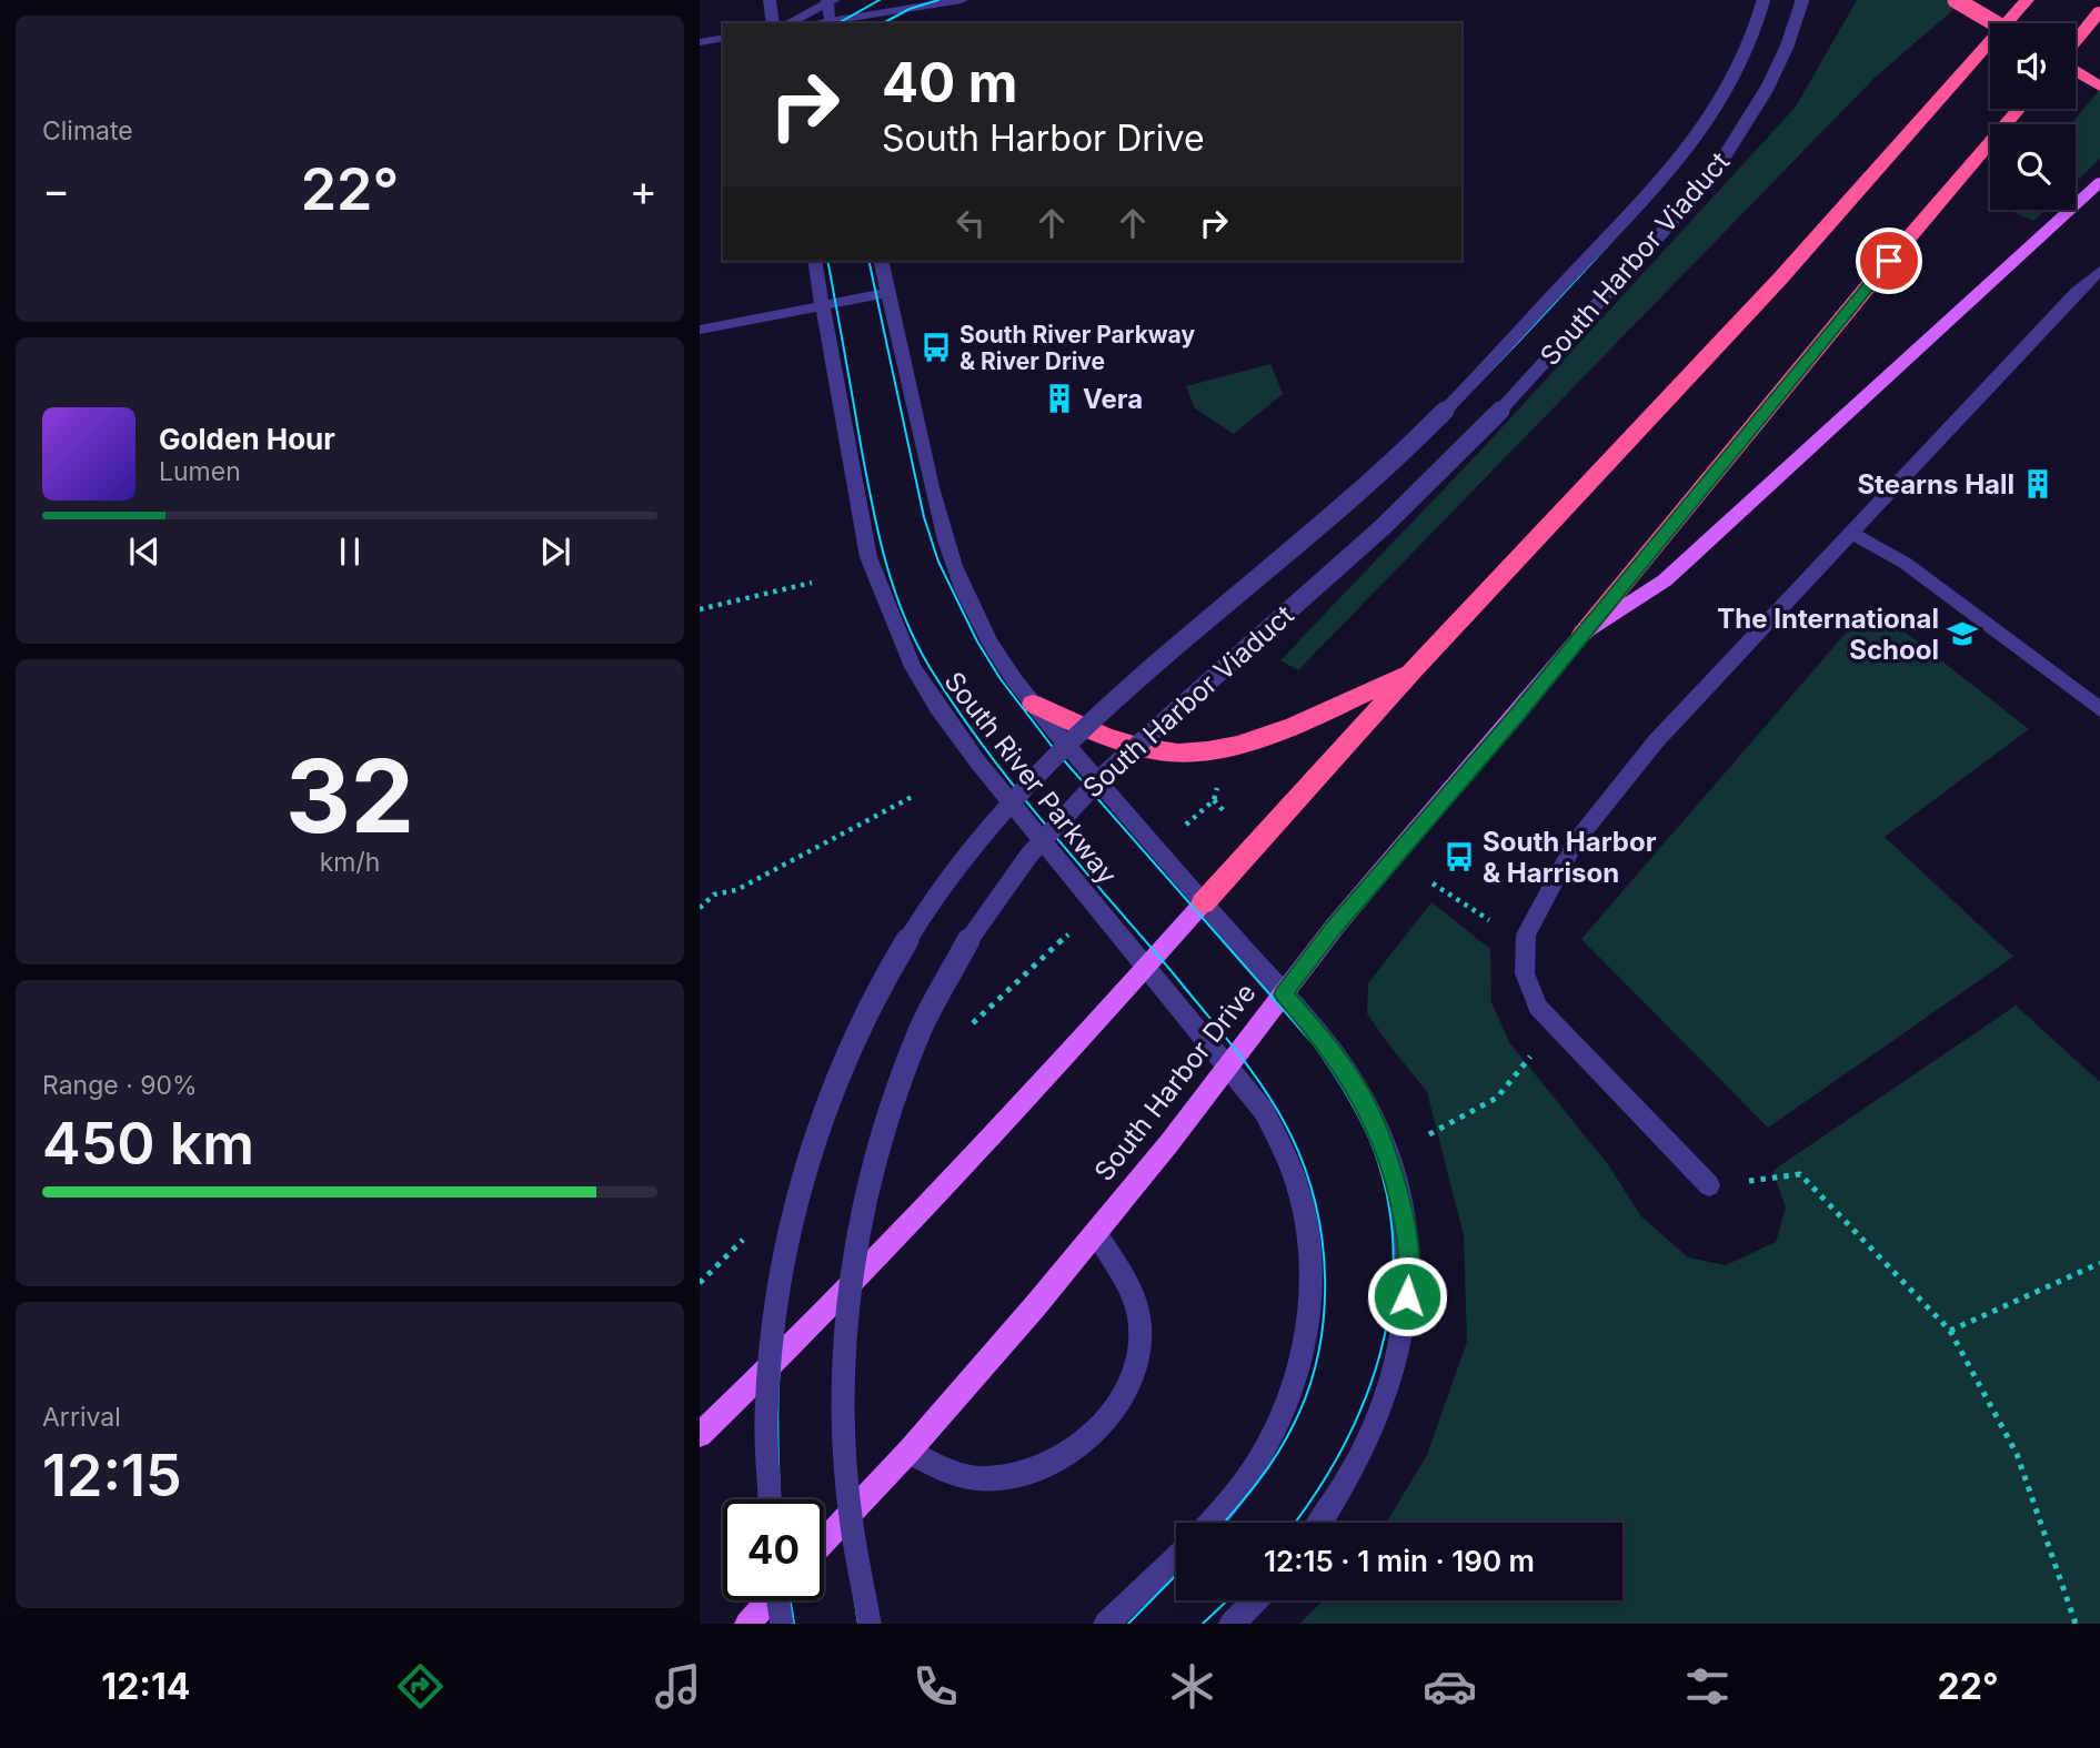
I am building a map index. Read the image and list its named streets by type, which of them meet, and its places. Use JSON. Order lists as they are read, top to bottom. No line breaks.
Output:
{"streets":{"main road":["South Harbor Drive"],"street":["South Harbor Viaduct","South River Parkway"]},"crossings":[["South River Parkway","South Harbor Drive"]],"places":{"bus stop":["South River Parkway & River Drive","South Harbor & Harrison"],"building":["Vera","Stearns Hall"],"school or university":["The International School"]},"page":{"tile":["Climate",["32","km/h"],["Range · 90%","450 km"],["Arrival","12:15"]],"turn":["40 m","South Harbor Drive"],"heat":["−","22°","+"],"song":["Golden Hour","Lumen"],"limit":"40","trip":"12:15 · 1 min · 190 m","tabs":["12:14","22°"]}}
